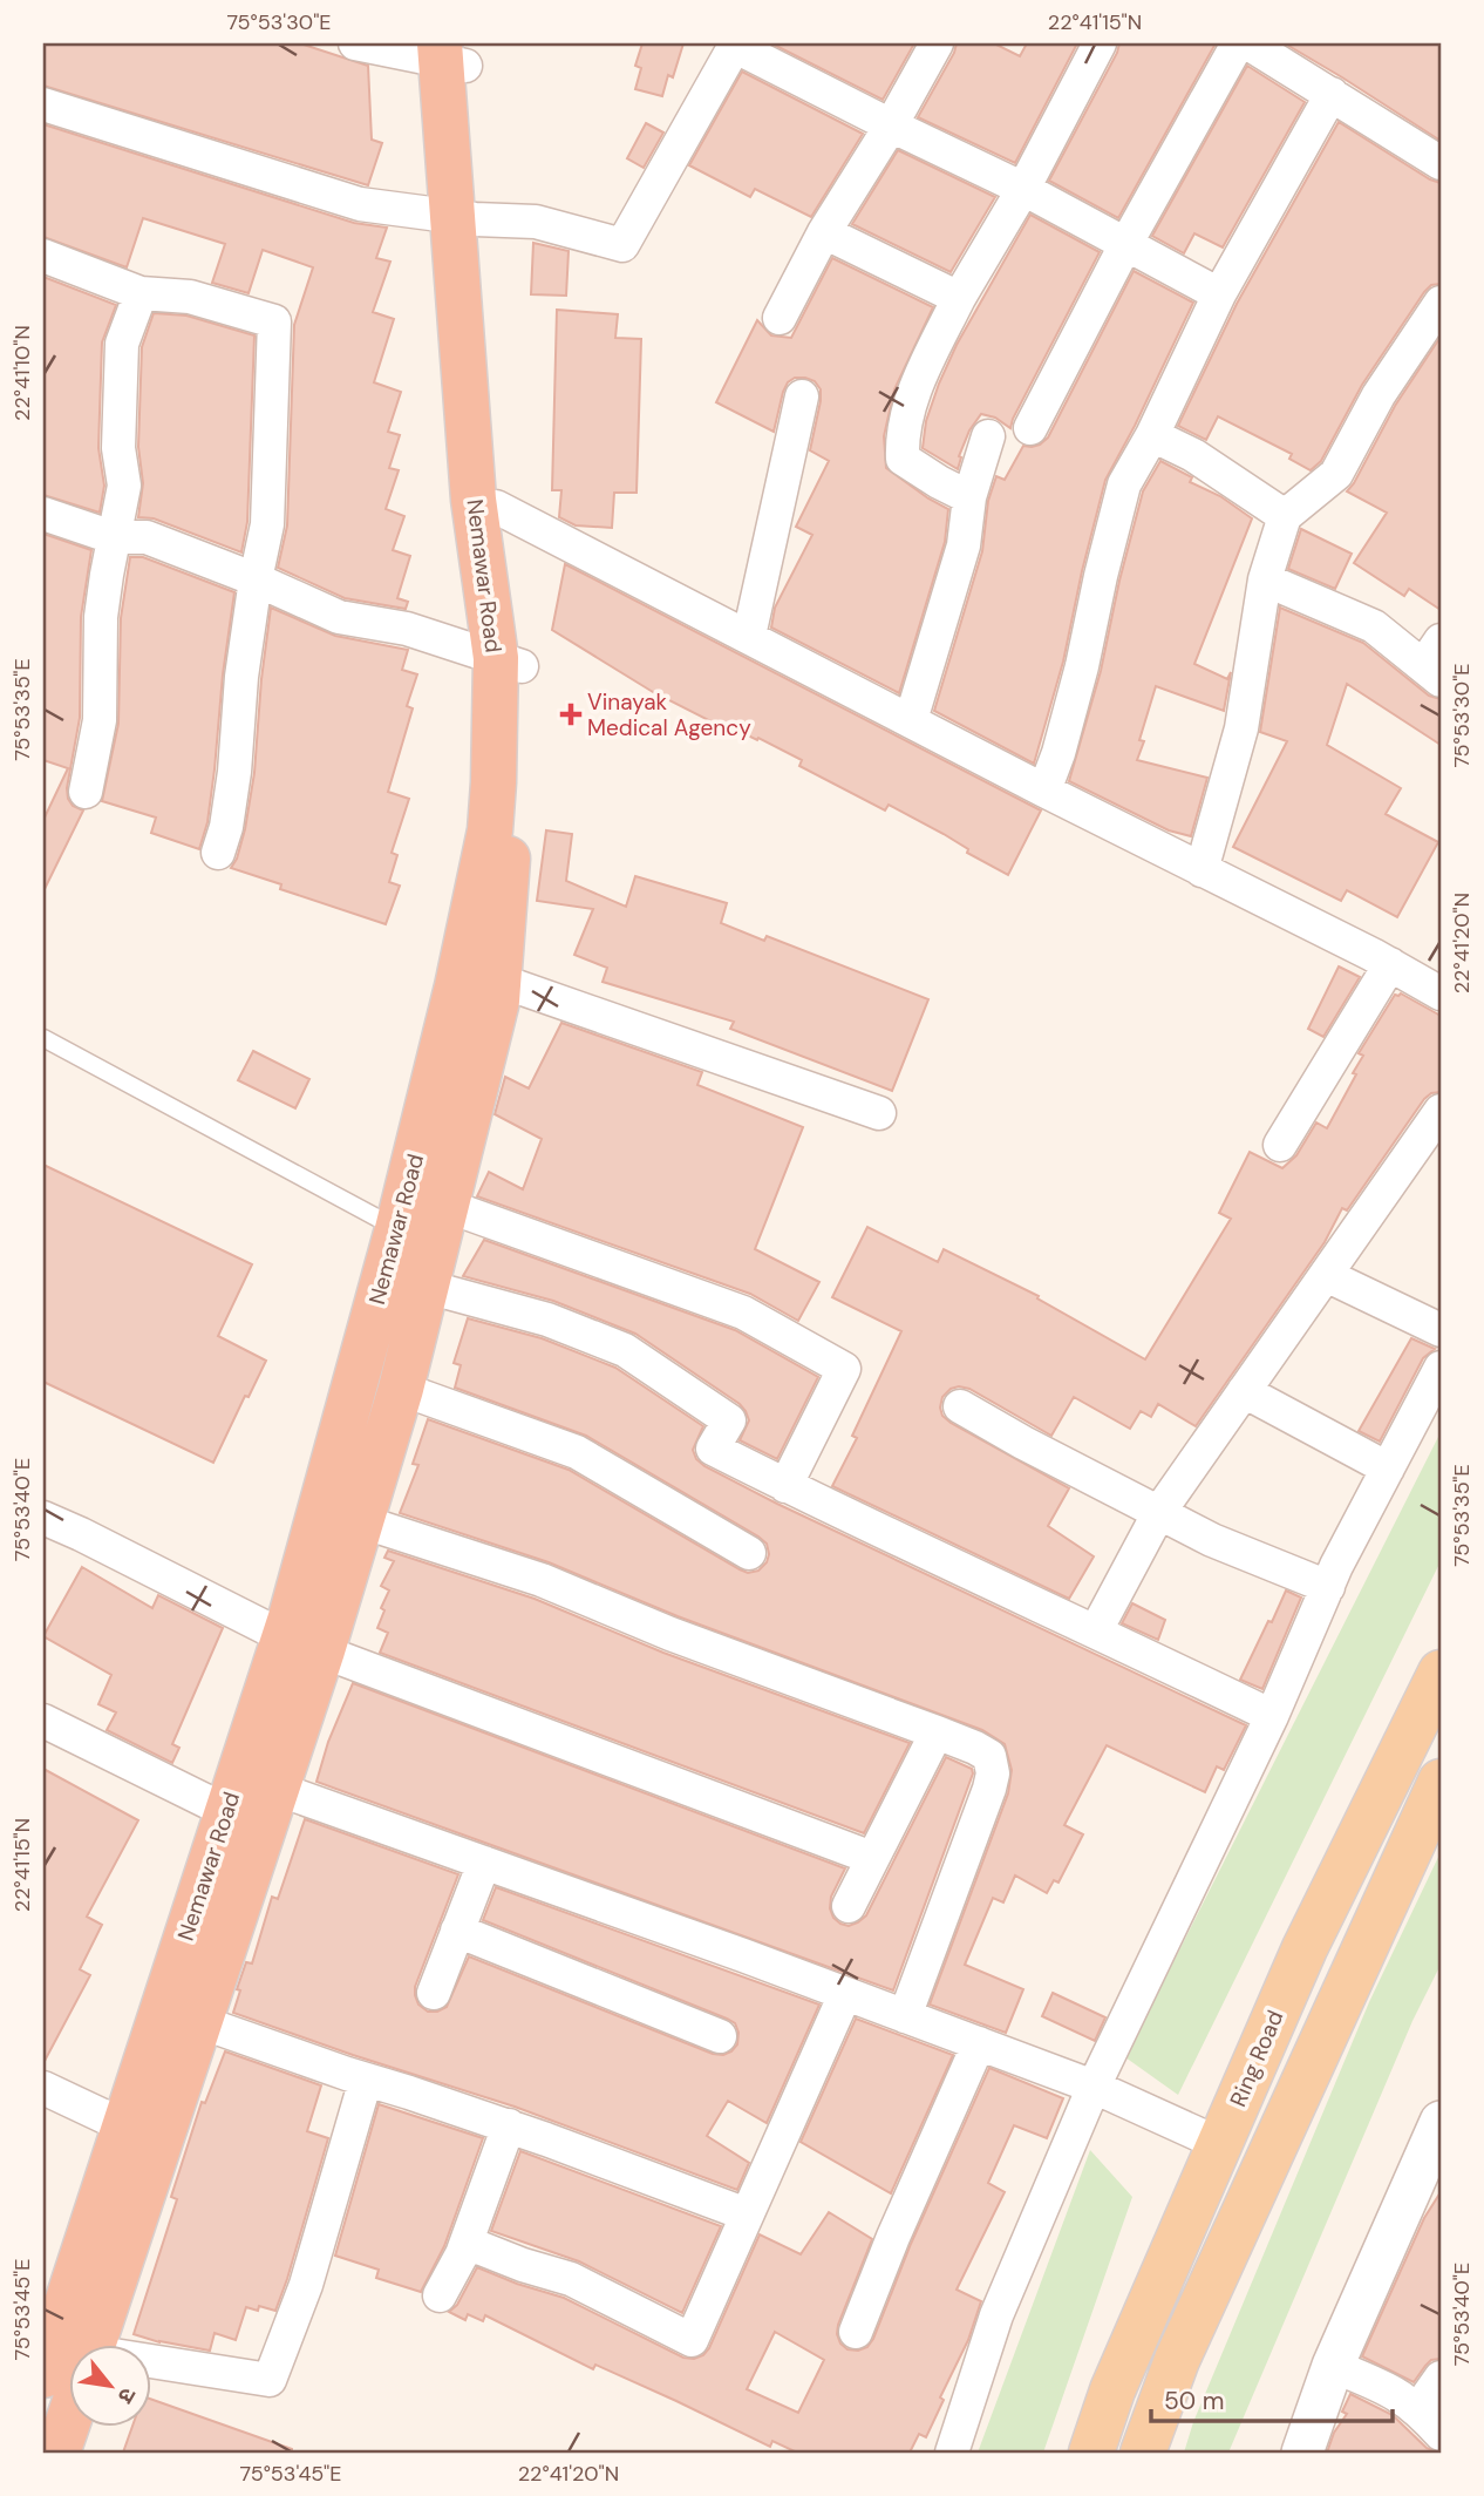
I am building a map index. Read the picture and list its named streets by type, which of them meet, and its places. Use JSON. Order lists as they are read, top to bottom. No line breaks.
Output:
{"streets":{"highway":["Nemawar Road"],"main road":["Ring Road"]},"places":{"health":["Vinayak Medical Agency"]},"scale_bar":"50 m","north":"bottom right","coordinates":["75°53'30\"E","22°41'15\"N","22°41'10\"N","75°53'35\"E","22°41'20\"N","75°53'40\"E","75°53'45\"E"]}
